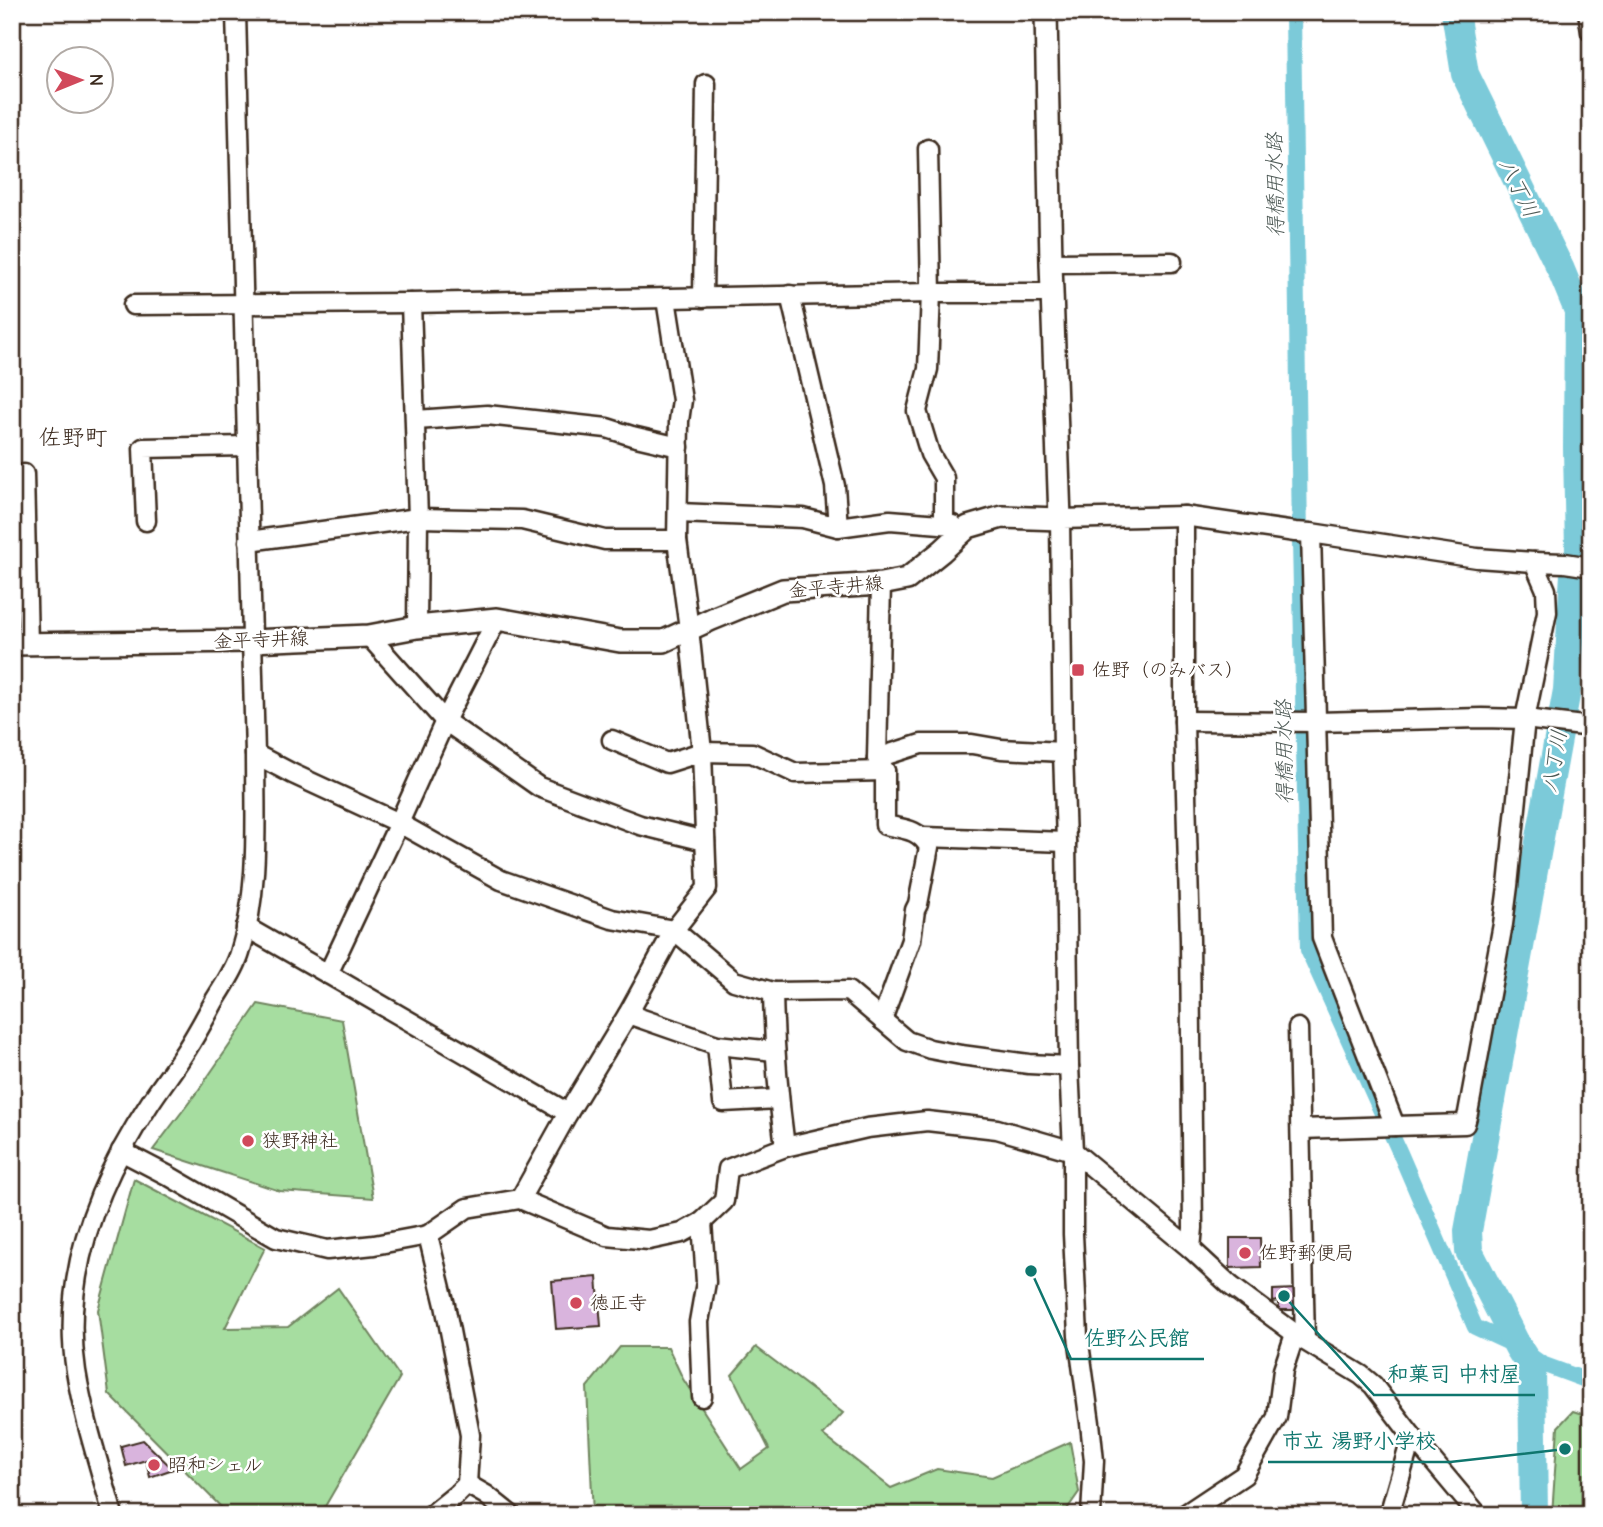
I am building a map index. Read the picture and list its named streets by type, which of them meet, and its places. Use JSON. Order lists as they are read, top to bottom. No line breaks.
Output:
{"streets":{"main road":["金平寺井線"]},"districts":["佐野町"],"water":["得橋用水路","八丁川"],"places":{"transit":["佐野（のみバス）"],"other":["狭野神社","佐野郵便局","佐野公民館","和菓司 中村屋","徳正寺","市立 湯野小学校","昭和シェル"]},"north":"right"}
